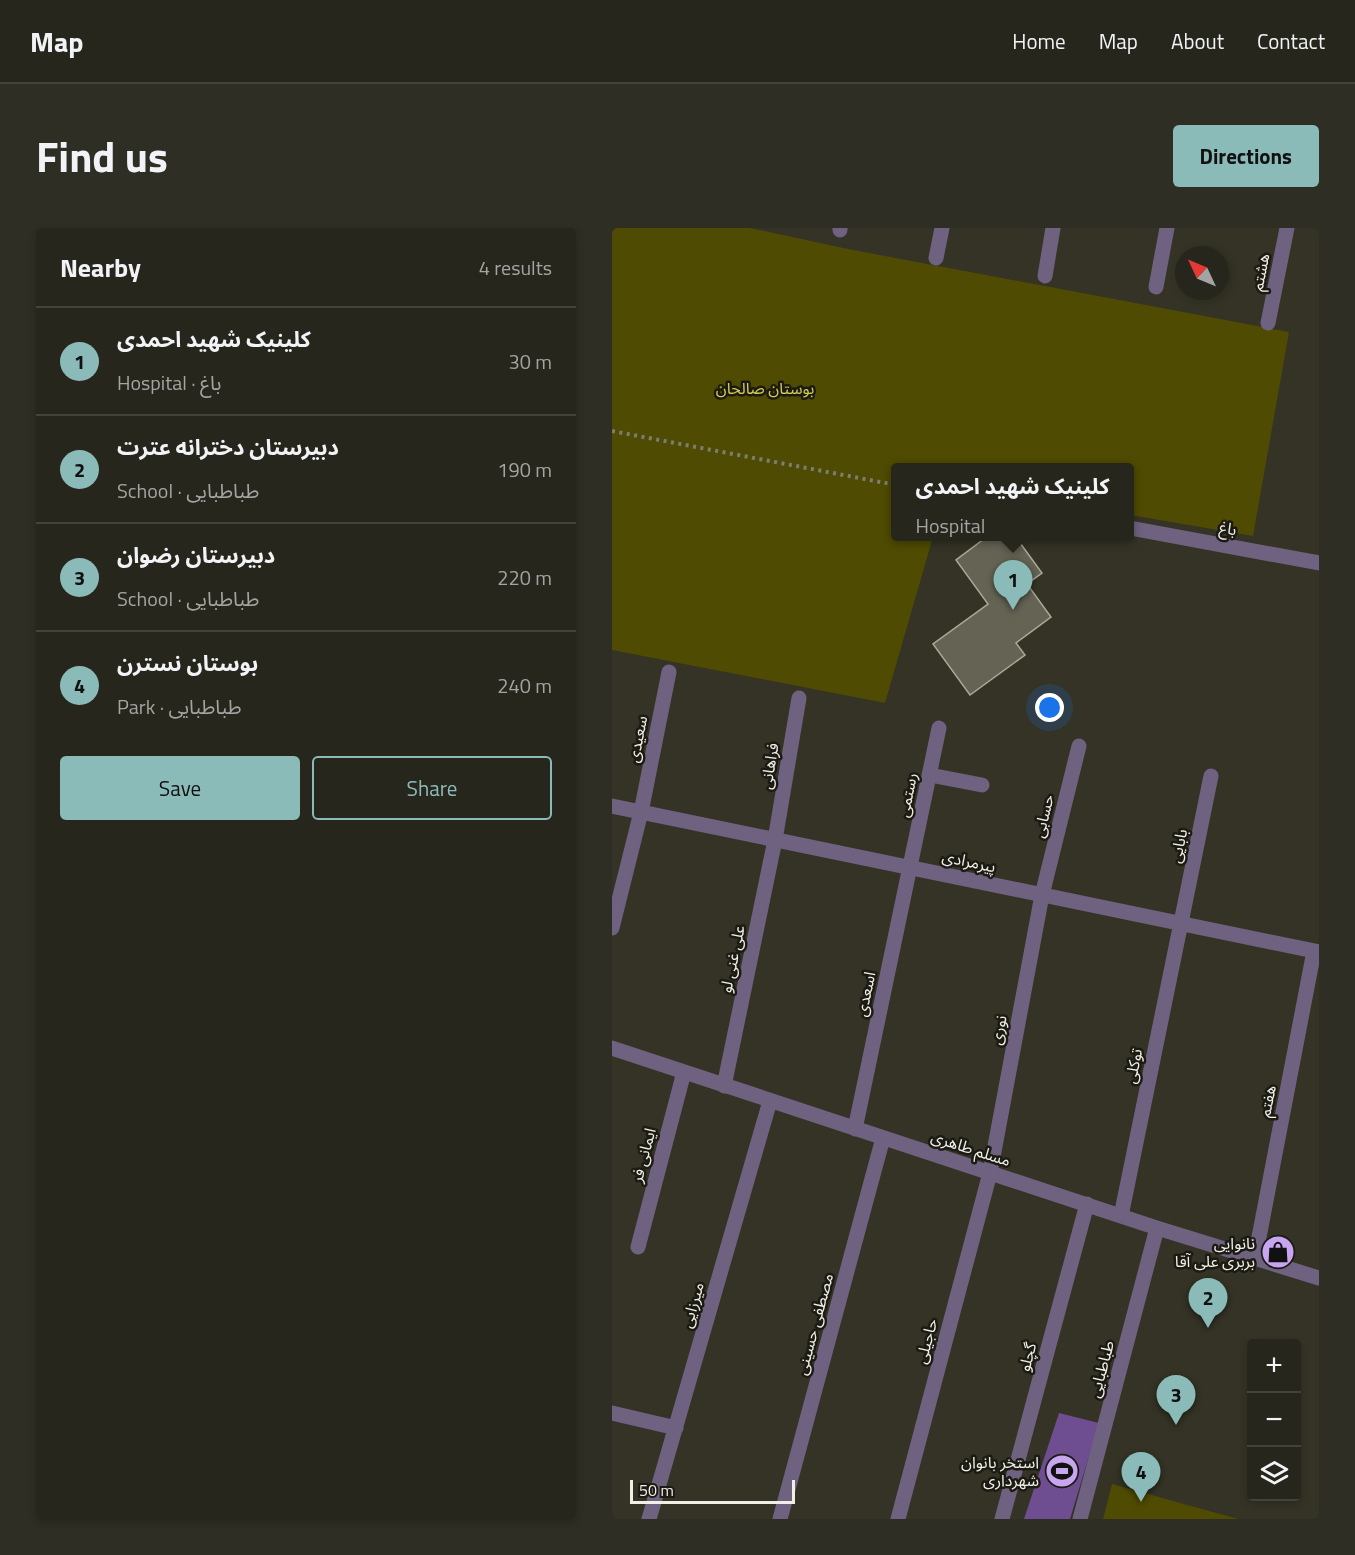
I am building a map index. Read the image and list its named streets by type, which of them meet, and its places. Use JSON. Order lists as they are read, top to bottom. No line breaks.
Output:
{"streets":{"street":["هشتم","باغ","سعیدی","فراهانی","رستمی","حسابی","بابایی","پیرمرادی","علی غنی لو","اسعدی","نوری","توکلی","هفتم","مسلم طاهری","ایمانی فر","میرزایی","مصطفی حسینی","حاجیلی","گچلو","طباطبایی"]},"crossings":[["سعیدی","پیرمرادی"],["فراهانی","پیرمرادی"],["فراهانی","علی غنی لو"],["رستمی","پیرمرادی"],["رستمی","اسعدی"],["حسابی","پیرمرادی"],["حسابی","نوری"],["بابایی","پیرمرادی"],["بابایی","توکلی"],["پیرمرادی","علی غنی لو"],["پیرمرادی","اسعدی"],["پیرمرادی","نوری"],["پیرمرادی","توکلی"],["پیرمرادی","هفتم"],["علی غنی لو","مسلم طاهری"],["اسعدی","مسلم طاهری"],["نوری","مسلم طاهری"],["نوری","حاجیلی"],["توکلی","مسلم طاهری"],["هفتم","مسلم طاهری"],["مسلم طاهری","ایمانی فر"],["مسلم طاهری","میرزایی"],["مسلم طاهری","مصطفی حسینی"],["مسلم طاهری","حاجیلی"],["مسلم طاهری","گچلو"],["مسلم طاهری","طباطبایی"]],"parks":["بوستان صالحان"],"places":{"shop":["نانوایی بربری علی آقا"],"sports":["استخر بانوان شهرداری"]},"scale_bar":"50 m","north":"top left","page":{"header":"Map","nav":["Home","Map","About","Contact"],"title":"Find us","buttons":["Directions",["Save","Share"]],"heading":["Nearby","4 results"],"list":[{"mark":"1","name":"کلینیک شهید احمدی","note":"Hospital · باغ","value":"30 m"},{"mark":"2","name":"دبیرستان دخترانه عترت","note":"School · طباطبایی","value":"190 m"},{"mark":"3","name":"دبیرستان رضوان","note":"School · طباطبایی","value":"220 m"},{"mark":"4","name":"بوستان نسترن","note":"Park · طباطبایی","value":"240 m"}],"popup":["کلینیک شهید احمدی","Hospital"],"pins":["1","2","3","4"],"map_buttons":["+","−"],"scale":"50 m"}}
